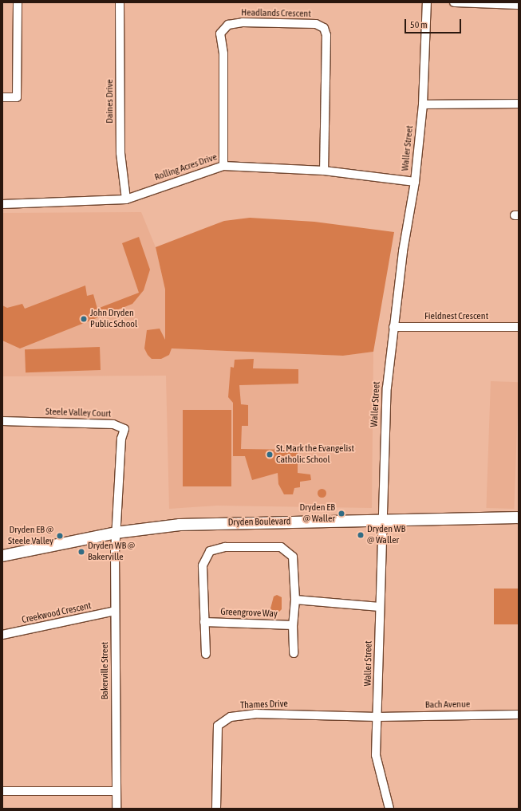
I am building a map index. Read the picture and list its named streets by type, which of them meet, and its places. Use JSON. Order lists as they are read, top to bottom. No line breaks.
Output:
{"streets":{"street":["Headlands Crescent","Daines Drive","Waller Street","Rolling Acres Drive","Fieldnest Crescent","Steele Valley Court","Dryden Boulevard","Creekwood Crescent","Greengrove Way","Bakerville Street","Thames Drive","Bach Avenue"]},"crossings":[["Headlands Crescent","Rolling Acres Drive"],["Daines Drive","Rolling Acres Drive"],["Waller Street","Rolling Acres Drive"],["Waller Street","Fieldnest Crescent"],["Waller Street","Dryden Boulevard"],["Waller Street","Thames Drive"],["Waller Street","Bach Avenue"],["Steele Valley Court","Dryden Boulevard"],["Steele Valley Court","Bakerville Street"],["Dryden Boulevard","Bakerville Street"],["Creekwood Crescent","Bakerville Street"],["Thames Drive","Bach Avenue"]],"places":["John Dryden Public School","St. Mark the Evangelist Catholic School","Dryden EB @ Waller","Dryden WB @ Waller","Dryden EB @ Steele Valley","Dryden WB @ Bakerville"],"scale_bar":"50 m"}
